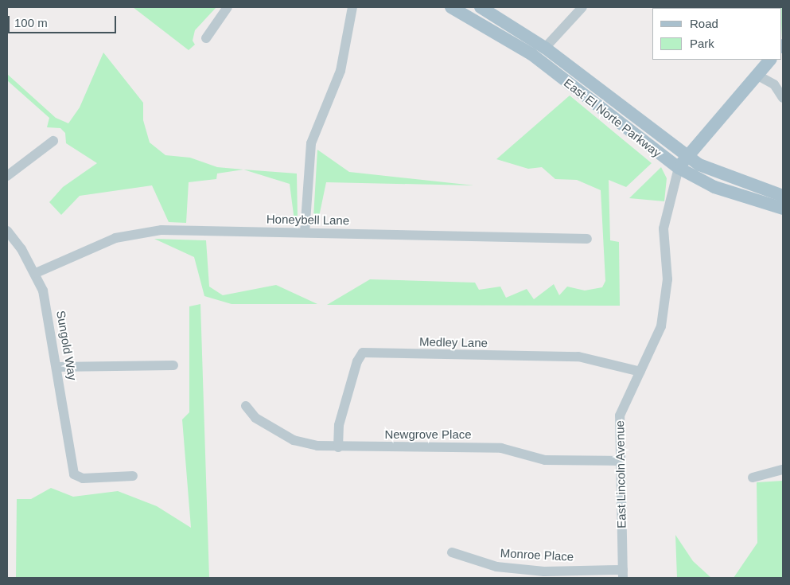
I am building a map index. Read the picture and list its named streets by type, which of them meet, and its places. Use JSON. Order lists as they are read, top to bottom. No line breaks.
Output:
{"streets":{"main road":["East El Norte Parkway","East Lincoln Avenue"],"street":["Honeybell Lane","Medley Lane","Sungold Way","Newgrove Place","Monroe Place"]},"crossings":[["East El Norte Parkway","East Lincoln Avenue"],["Honeybell Lane","Sungold Way"],["Medley Lane","Newgrove Place"],["Medley Lane","East Lincoln Avenue"],["Newgrove Place","East Lincoln Avenue"],["East Lincoln Avenue","Monroe Place"]],"legend":["Road","Park"],"scale_bar":"100 m"}
